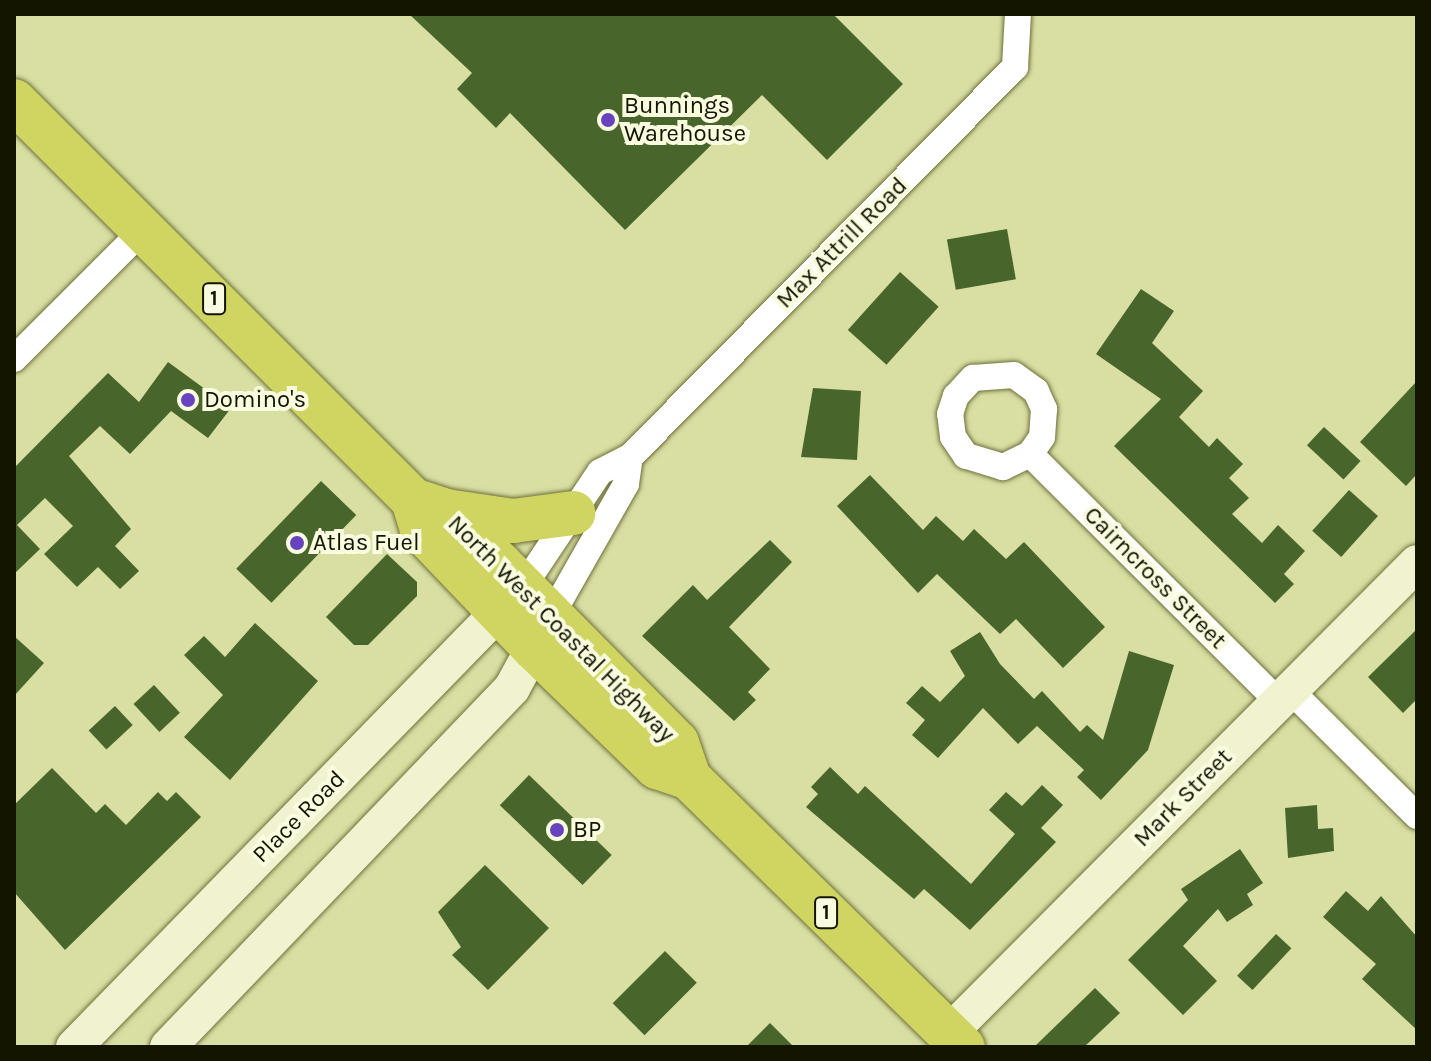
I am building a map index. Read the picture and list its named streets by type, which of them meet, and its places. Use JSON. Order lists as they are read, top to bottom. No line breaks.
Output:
{"streets":{"highway":["1","North West Coastal Highway"],"street":["Max Attrill Road","Cairncross Street","Mark Street","Place Road"]},"crossings":[["Max Attrill Road","North West Coastal Highway"],["Max Attrill Road","Place Road"],["Cairncross Street","Mark Street"],["North West Coastal Highway","Mark Street"],["North West Coastal Highway","Place Road"]],"places":["Bunnings Warehouse","Domino's","Atlas Fuel","BP"]}
